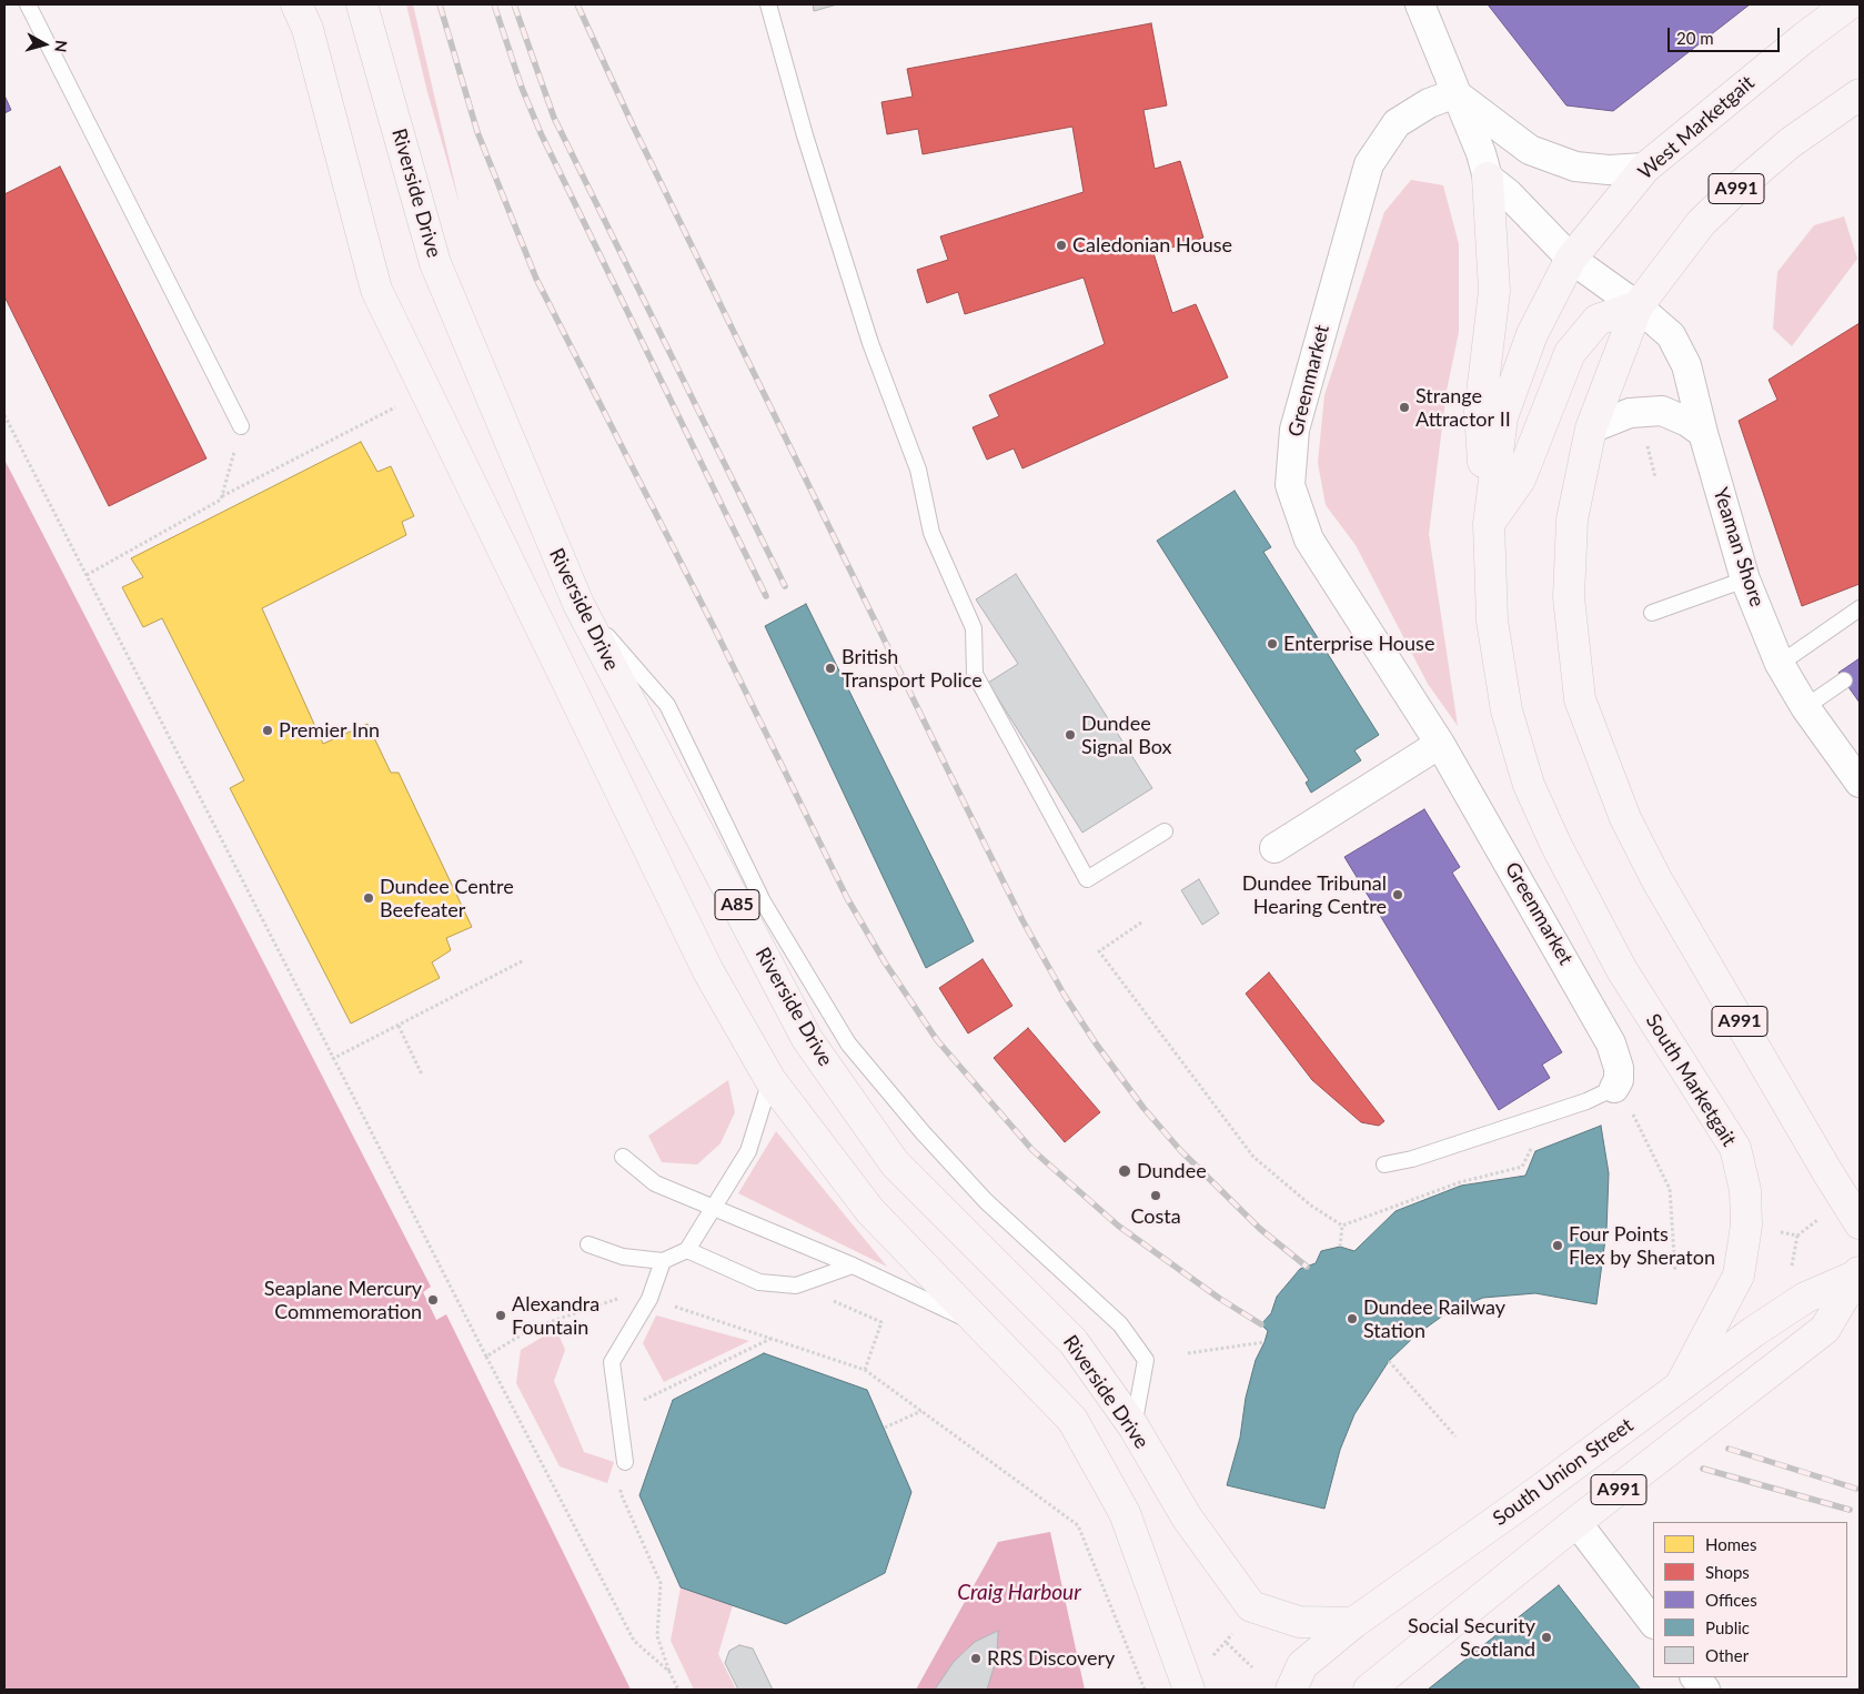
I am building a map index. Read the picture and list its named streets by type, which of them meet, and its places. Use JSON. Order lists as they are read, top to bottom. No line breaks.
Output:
{"streets":{"main road":["West Marketgait","A991","Riverside Drive","A85","South Marketgait","South Union Street"],"street":["Greenmarket","Yeaman Shore"]},"crossings":[["West Marketgait","South Marketgait"],["A991","Yeaman Shore"],["Riverside Drive","South Union Street"],["South Marketgait","South Union Street"]],"water":["Craig Harbour"],"places":["Caledonian House","Strange Attractor II","Enterprise House","British Transport Police","Premier Inn","Dundee Signal Box","Dundee Tribunal Hearing Centre","Dundee Centre Beefeater","Dundee","Costa","Four Points Flex by Sheraton","Seaplane Mercury Commemoration","Alexandra Fountain","Dundee Railway Station","Social Security Scotland","RRS Discovery"],"legend":["Homes","Shops","Offices","Public","Other"],"scale_bar":"20 m","north":"right"}
